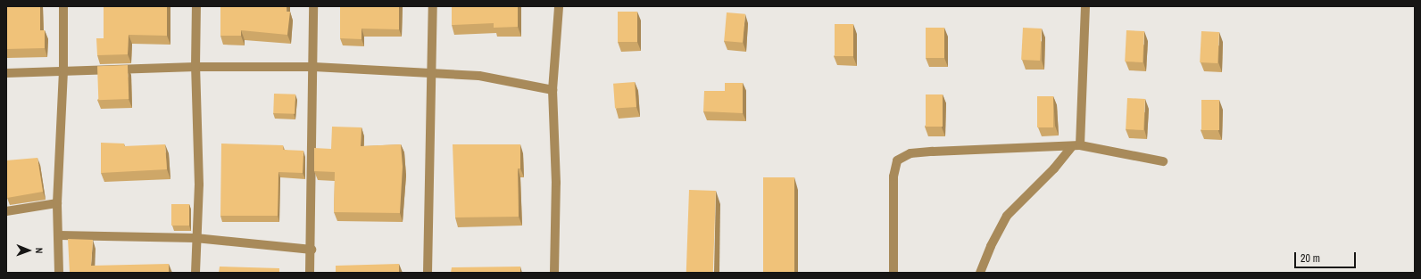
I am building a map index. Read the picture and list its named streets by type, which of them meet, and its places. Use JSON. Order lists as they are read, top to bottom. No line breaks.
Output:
{"scale_bar":"20 m","north":"right"}
